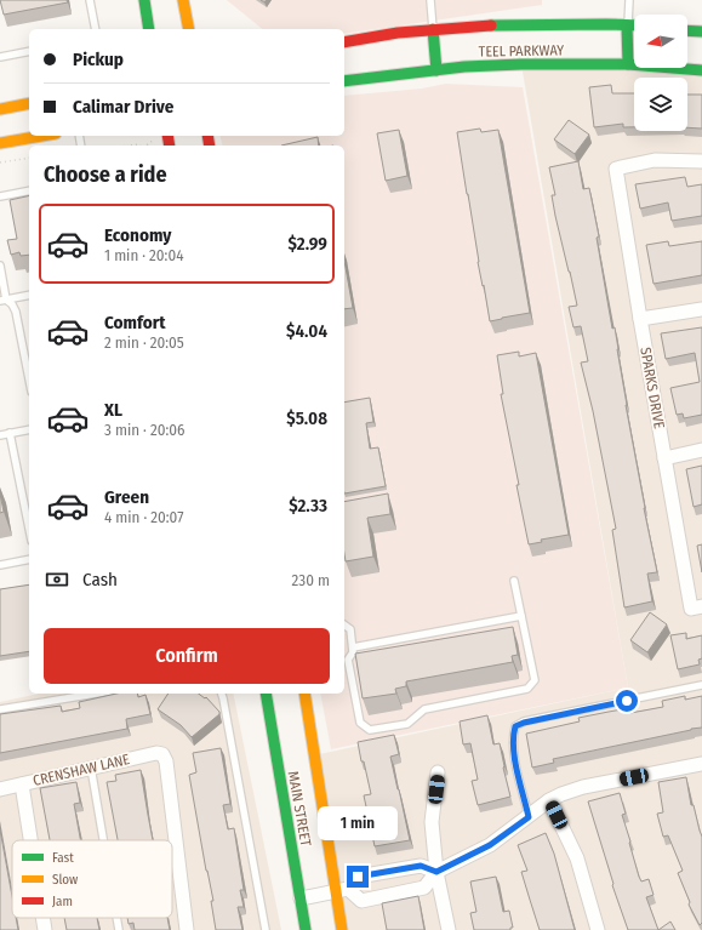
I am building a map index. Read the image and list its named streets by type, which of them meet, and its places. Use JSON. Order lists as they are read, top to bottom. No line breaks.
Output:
{"streets":{"main road":["TEEL PARKWAY","MAIN STREET"],"street":["SPARKS DRIVE","CRENSHAW LANE"]},"legend":["Fast","Slow","Jam"],"north":"left","page":{"banner":["Pickup","Calimar Drive"],"heading":"Choose a ride","list":[{"name":"Economy","note":"1 min · 20:04","value":"$2.99"},{"name":"Comfort","note":"2 min · 20:05","value":"$4.04"},{"name":"XL","note":"3 min · 20:06","value":"$5.08"},{"name":"Green","note":"4 min · 20:07","value":"$2.33"}],"pay":["Cash","230 m"],"buttons":"Confirm","bubble":"1 min"}}
